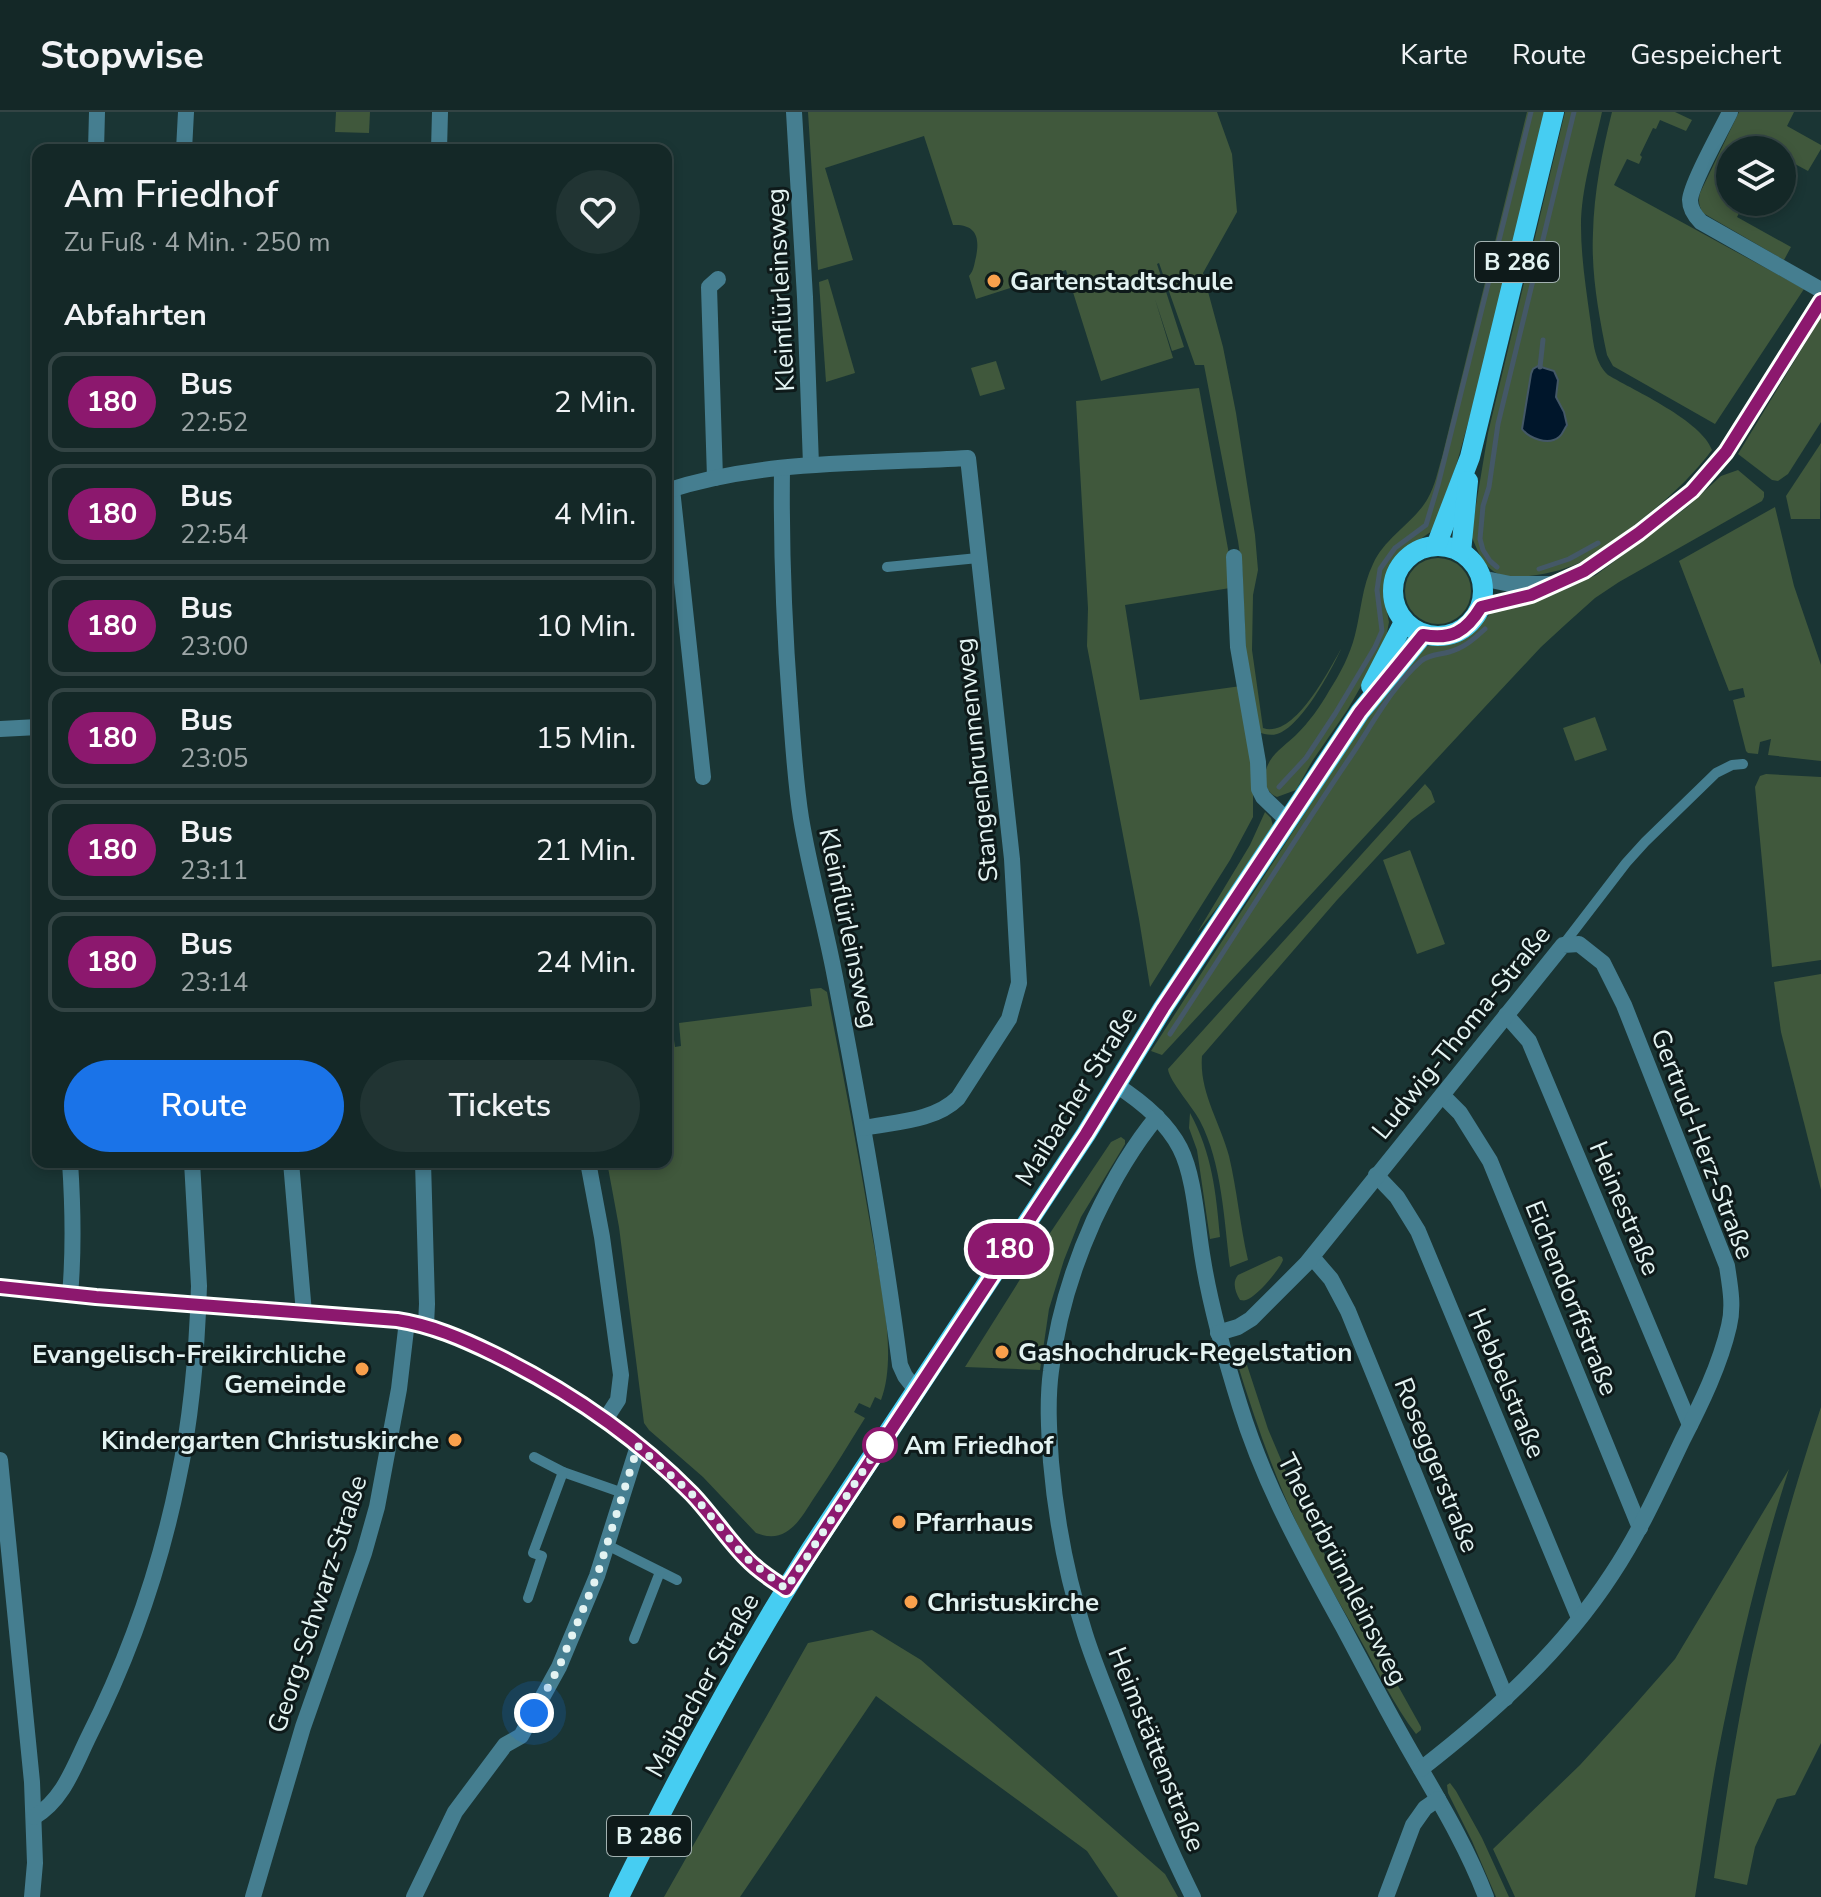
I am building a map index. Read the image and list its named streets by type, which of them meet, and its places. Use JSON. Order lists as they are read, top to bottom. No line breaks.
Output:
{"streets":{"main road":["B 286","Maibacher Straße"],"street":["Kleinflürleinsweg","Stangenbrunnenweg","Ludwig-Thoma-Straße","Gertrud-Herz-Straße","Heinestraße","Eichendorffstraße","Hebbelstraße","Roseggerstraße","Theuerbrünnleinsweg","Georg-Schwarz-Straße","Heimstättenstraße"]},"crossings":[["B 286","Maibacher Straße"],["Kleinflürleinsweg","Stangenbrunnenweg"],["Kleinflürleinsweg","Maibacher Straße"],["Ludwig-Thoma-Straße","Gertrud-Herz-Straße"],["Ludwig-Thoma-Straße","Heinestraße"],["Ludwig-Thoma-Straße","Eichendorffstraße"],["Ludwig-Thoma-Straße","Hebbelstraße"],["Ludwig-Thoma-Straße","Roseggerstraße"],["Ludwig-Thoma-Straße","Theuerbrünnleinsweg"],["Maibacher Straße","Theuerbrünnleinsweg"],["Gertrud-Herz-Straße","Heinestraße"],["Gertrud-Herz-Straße","Eichendorffstraße"],["Gertrud-Herz-Straße","Hebbelstraße"],["Gertrud-Herz-Straße","Roseggerstraße"],["Gertrud-Herz-Straße","Theuerbrünnleinsweg"],["Theuerbrünnleinsweg","Heimstättenstraße"]],"places":["Gartenstadtschule","Gashochdruck-Regelstation","Evangelisch-Freikirchliche Gemeinde","Kindergarten Christuskirche","Am Friedhof","Pfarrhaus","Christuskirche"],"lines":["bus line 180"],"page":{"header":"Stopwise","nav":["Karte","Route","Gespeichert"],"on_map":"180","heading":[["Am Friedhof","Zu Fuß · 4 Min. · 250 m"],"Abfahrten"],"list":[{"mark":"180","name":"Bus","note":"22:52","value":"2 Min."},{"mark":"180","name":"Bus","note":"22:54","value":"4 Min."},{"mark":"180","name":"Bus","note":"23:00","value":"10 Min."},{"mark":"180","name":"Bus","note":"23:05","value":"15 Min."},{"mark":"180","name":"Bus","note":"23:11","value":"21 Min."},{"mark":"180","name":"Bus","note":"23:14","value":"24 Min."}],"buttons":["Route","Tickets"]}}
